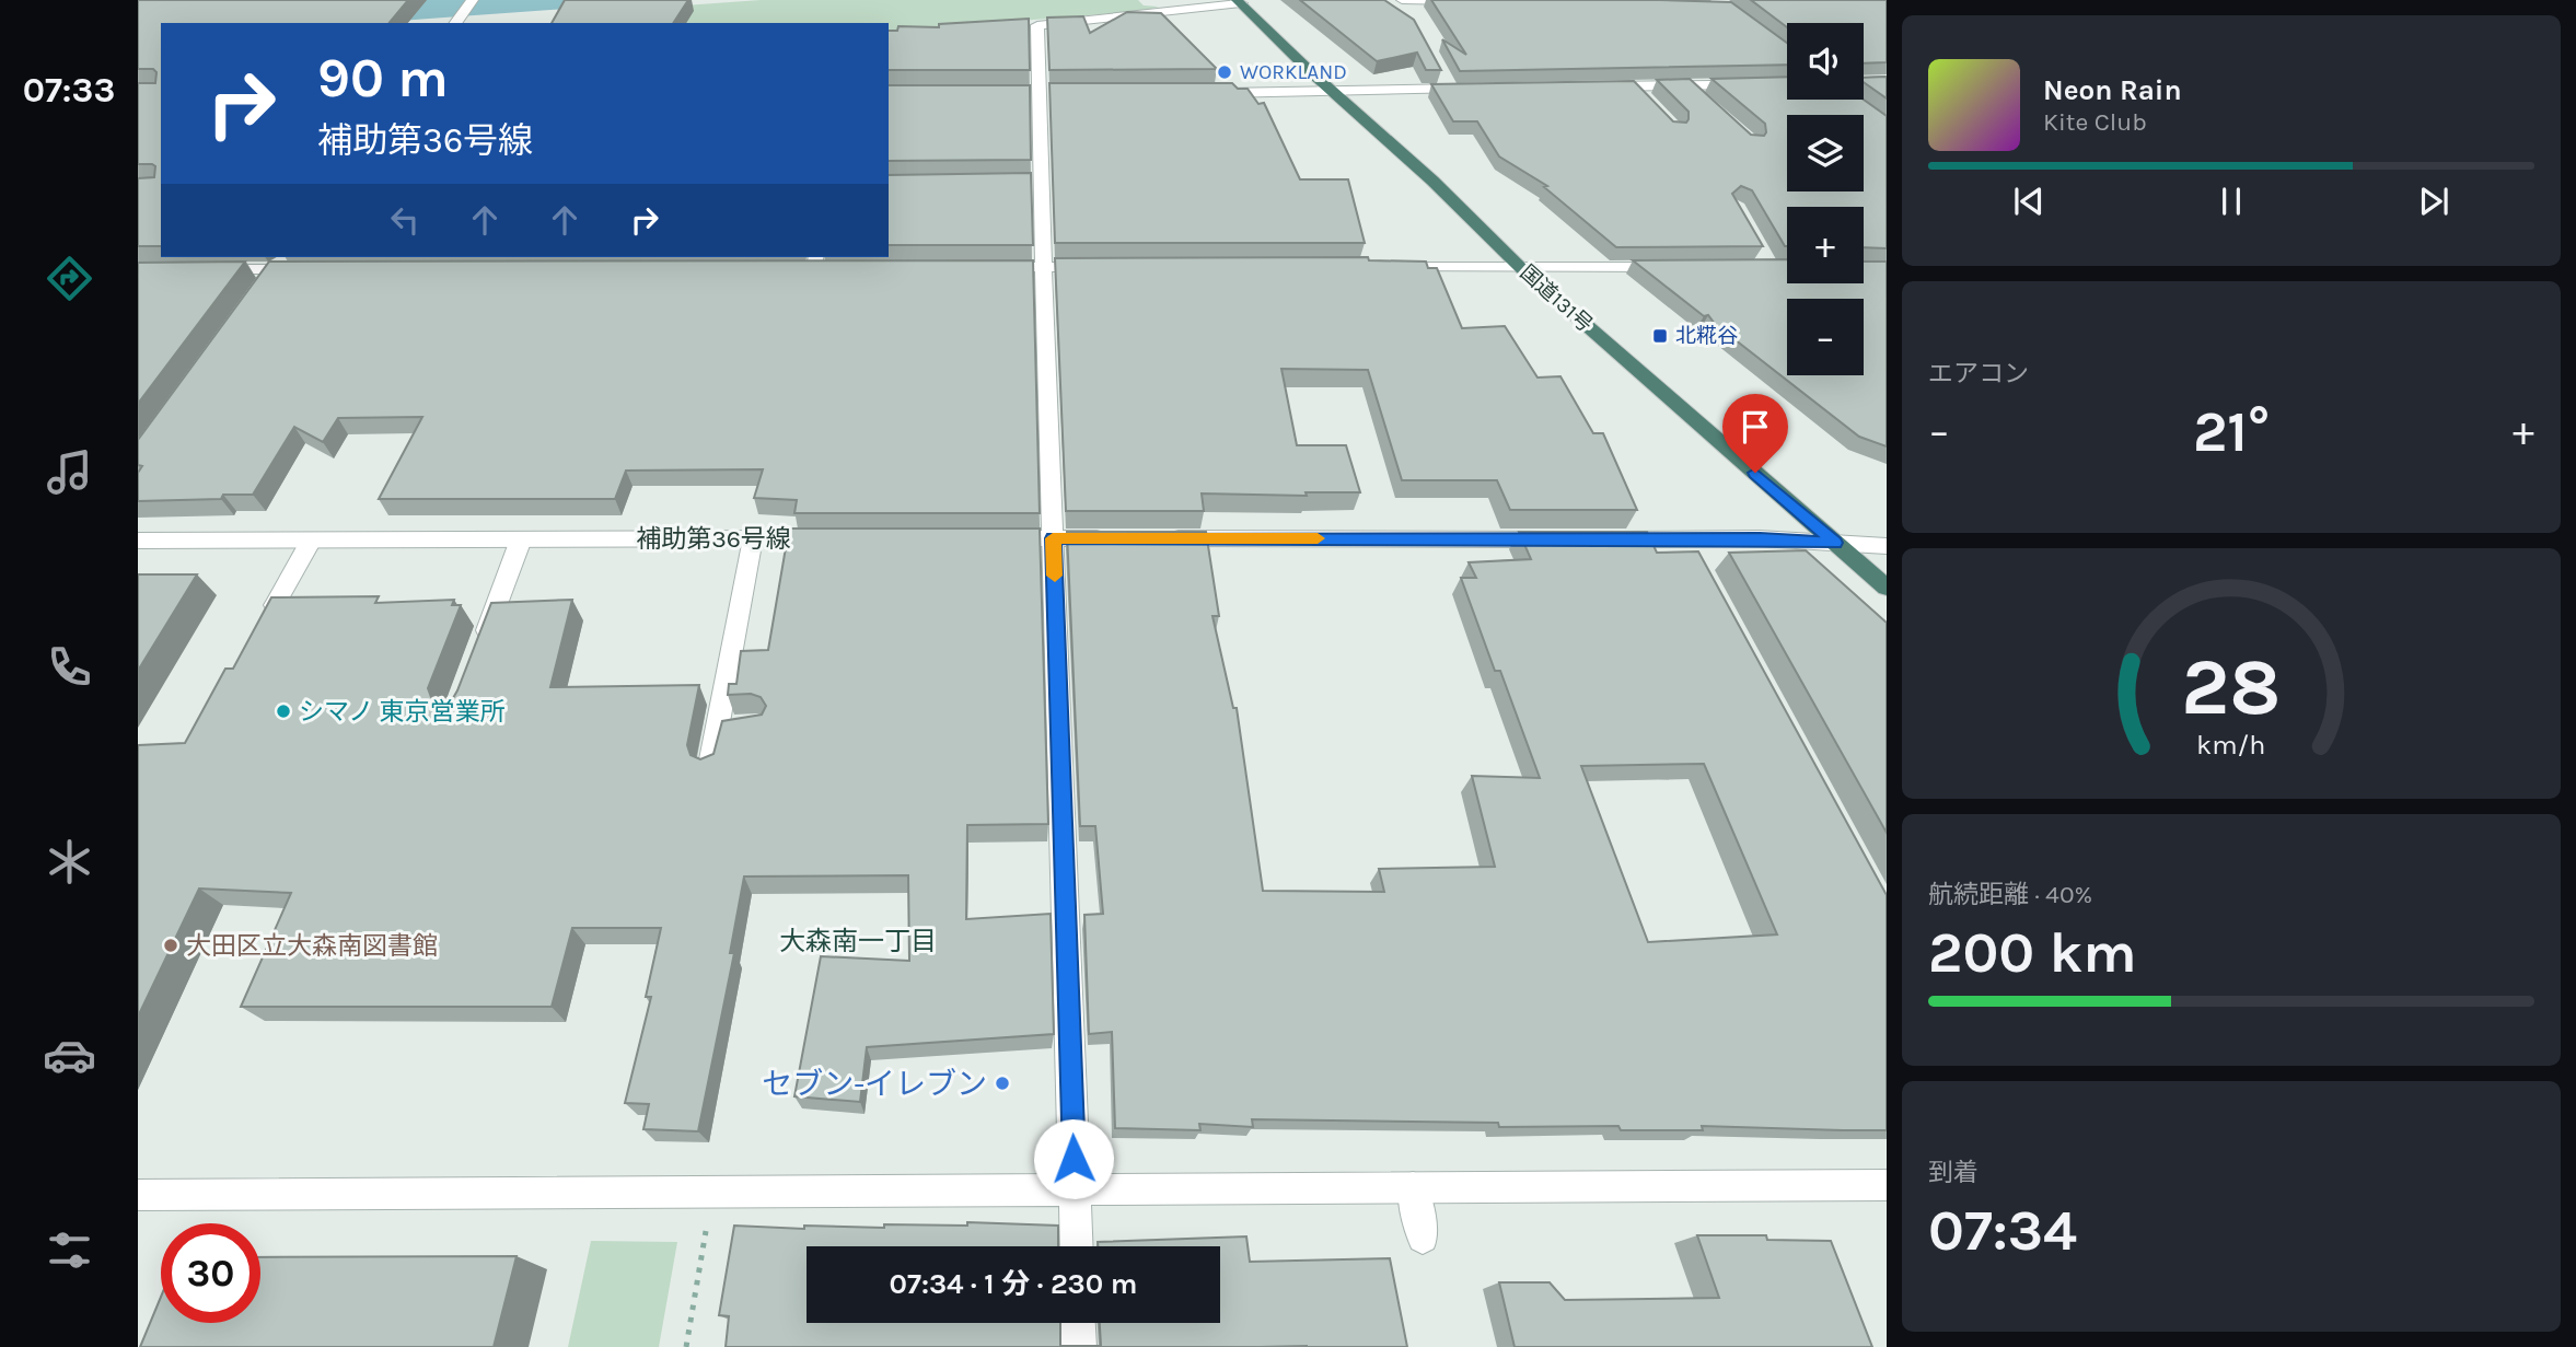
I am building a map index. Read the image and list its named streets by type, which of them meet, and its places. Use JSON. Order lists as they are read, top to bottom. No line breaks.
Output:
{"streets":{"highway":["国道131号"],"street":["補助第36号線"]},"districts":["大森南一丁目"],"places":{"other":["WORKLAND","シマノ 東京営業所","大田区立大森南図書館","セブン-イレブン"],"transit":["北糀谷"]},"page":{"tabs":"07:33","map_buttons":["+","−"],"turn":["90 m","補助第36号線"],"song":["Neon Rain","Kite Club"],"tile":["エアコン",["航続距離 · 40%","200 km"],["到着","07:34"]],"heat":["−","21°","+"],"limit":"30","trip":"07:34 · 1 分 · 230 m","gauge":["28","km/h"]}}
